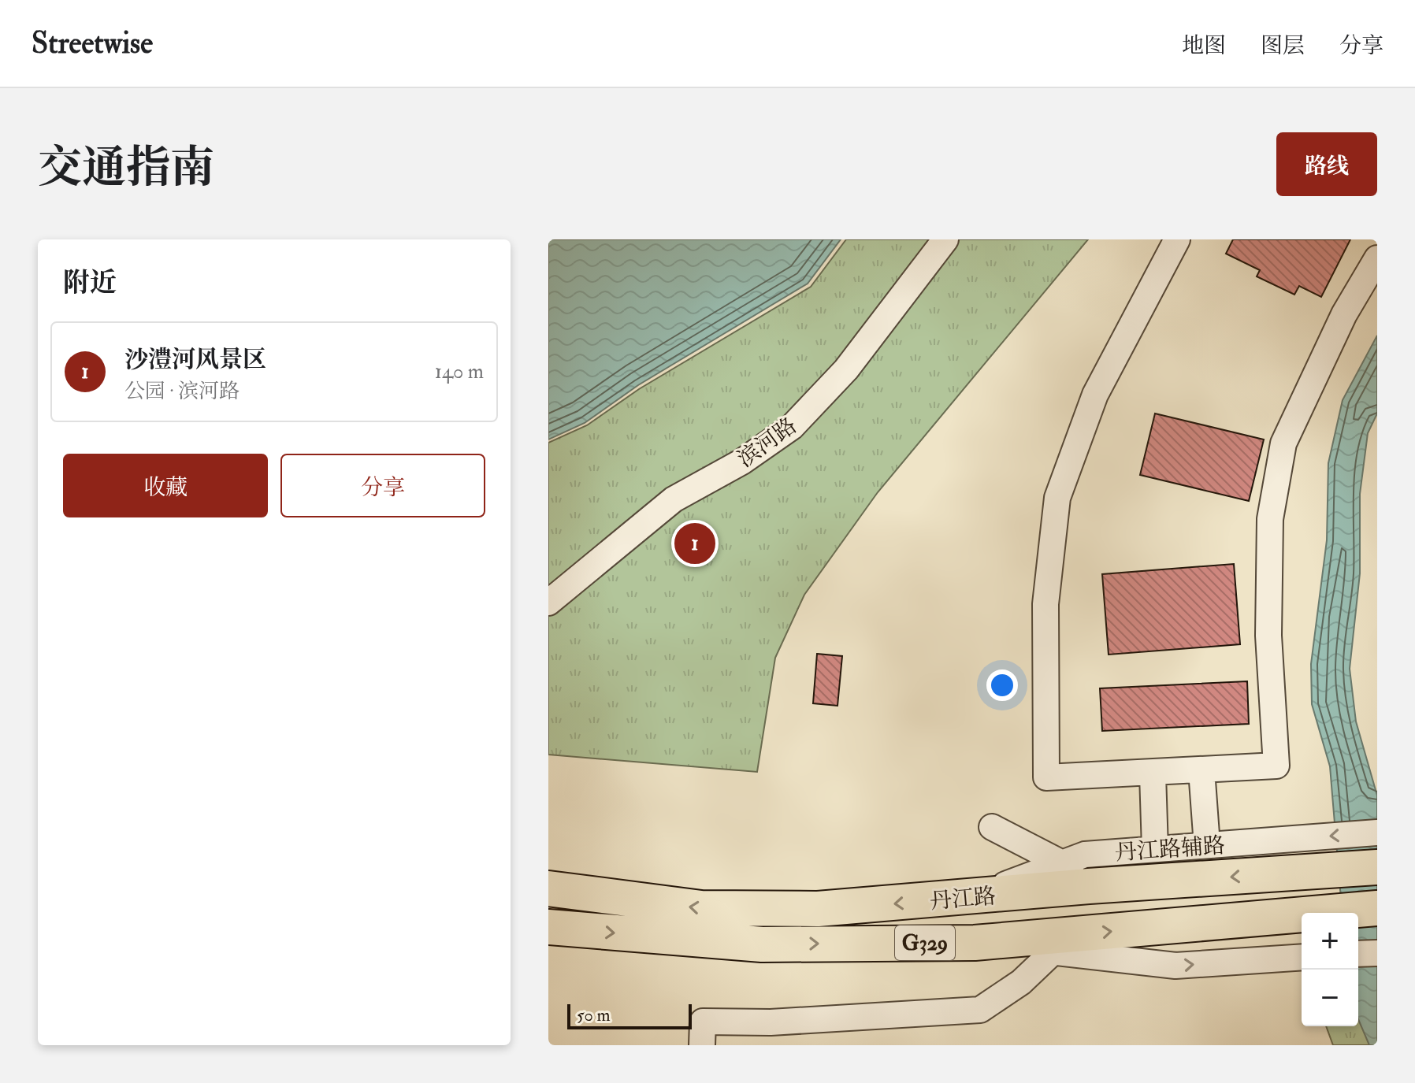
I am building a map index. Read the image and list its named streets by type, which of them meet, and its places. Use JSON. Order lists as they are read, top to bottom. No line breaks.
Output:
{"streets":{"highway":["丹江路","G329"],"street":["滨河路","丹江路辅路"]},"crossings":[["丹江路辅路","丹江路"]],"scale_bar":"50 m","page":{"header":"Streetwise","nav":["地图","图层","分享"],"title":"交通指南","buttons":["路线",["收藏","分享"]],"heading":"附近","list":[{"mark":"1","name":"沙澧河风景区","note":"公园 · 滨河路","value":"140 m"}],"pins":"1","map_buttons":["+","−"],"scale":"50 m"}}
